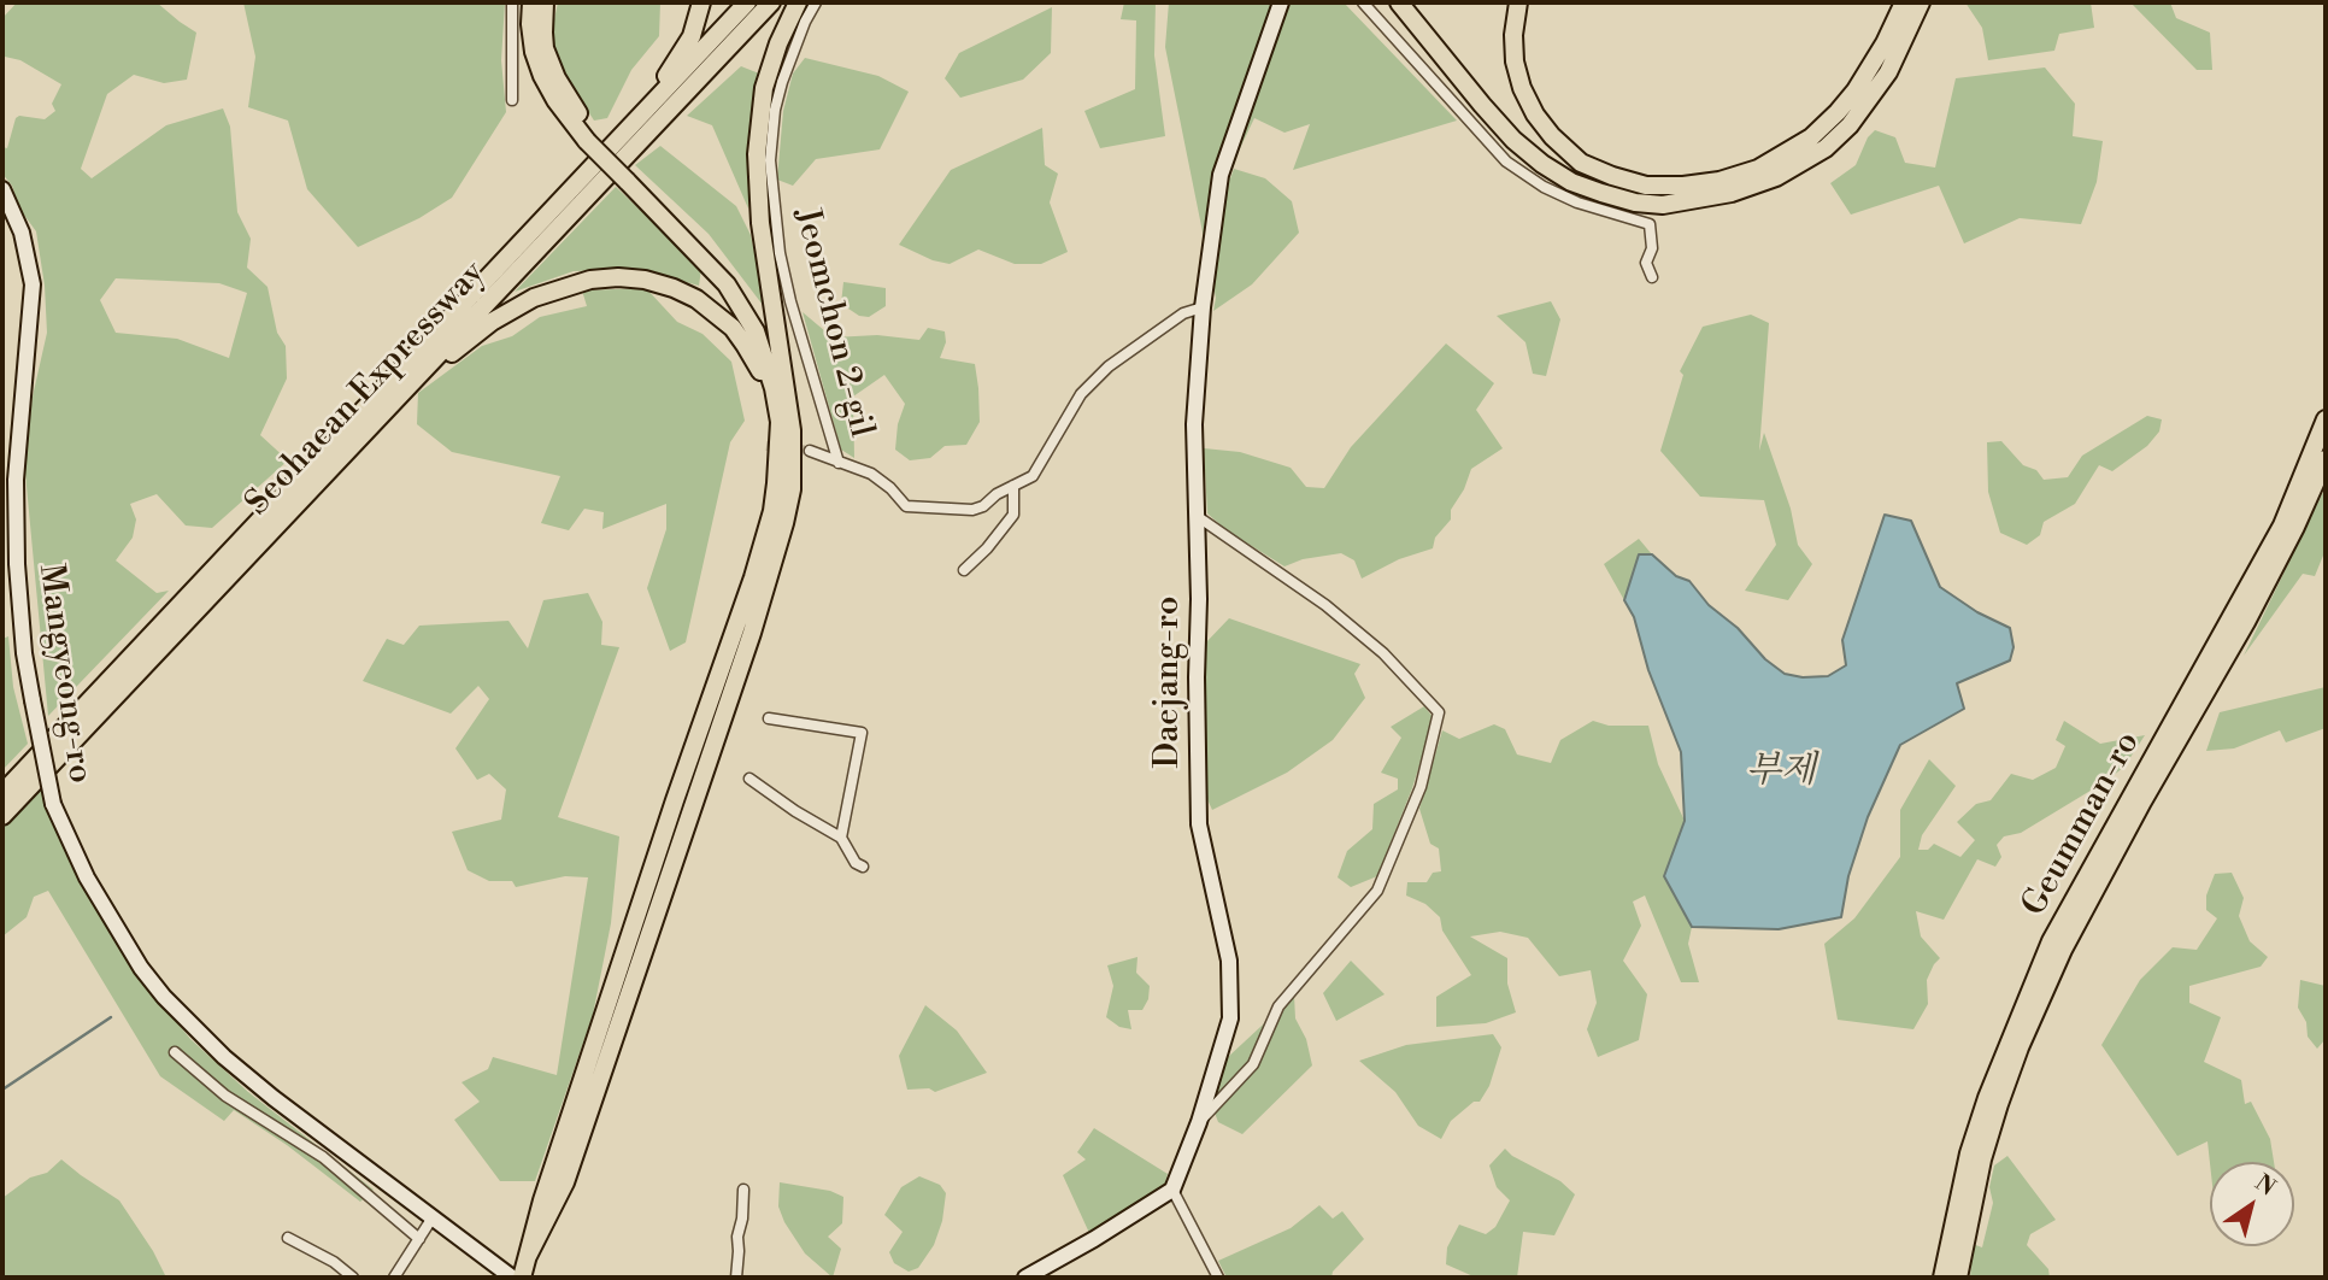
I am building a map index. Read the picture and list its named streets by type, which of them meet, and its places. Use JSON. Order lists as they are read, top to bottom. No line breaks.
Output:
{"streets":{"highway":["Seohaean Expressway","Geumman-ro"],"street":["Jeomchon 2-gil","Mangyeong-ro","Daejang-ro"]},"water":["부제"],"north":"top right"}
